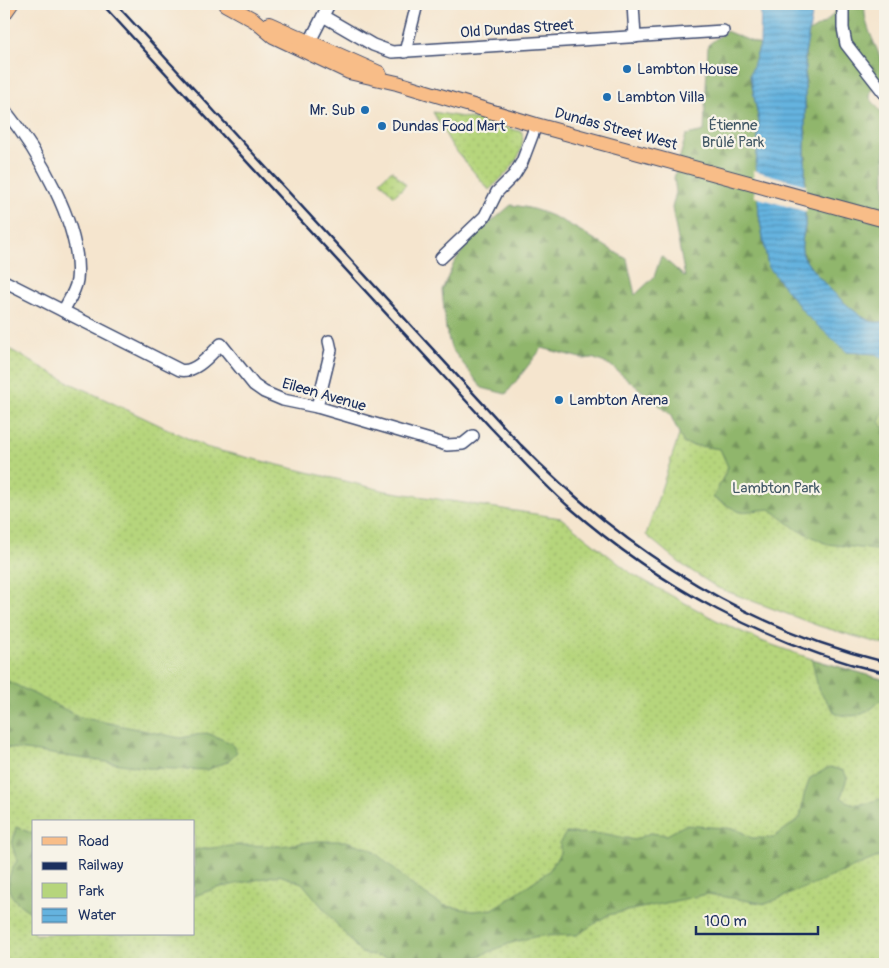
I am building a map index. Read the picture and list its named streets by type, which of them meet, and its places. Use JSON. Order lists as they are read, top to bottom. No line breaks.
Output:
{"streets":{"main road":["Dundas Street West"],"street":["Old Dundas Street","Eileen Avenue"]},"parks":["Étienne Brûlé Park","Lambton Park"],"places":["Lambton House","Lambton Villa","Mr. Sub","Dundas Food Mart","Lambton Arena"],"legend":["Road","Railway","Park","Water"],"scale_bar":"100 m"}
